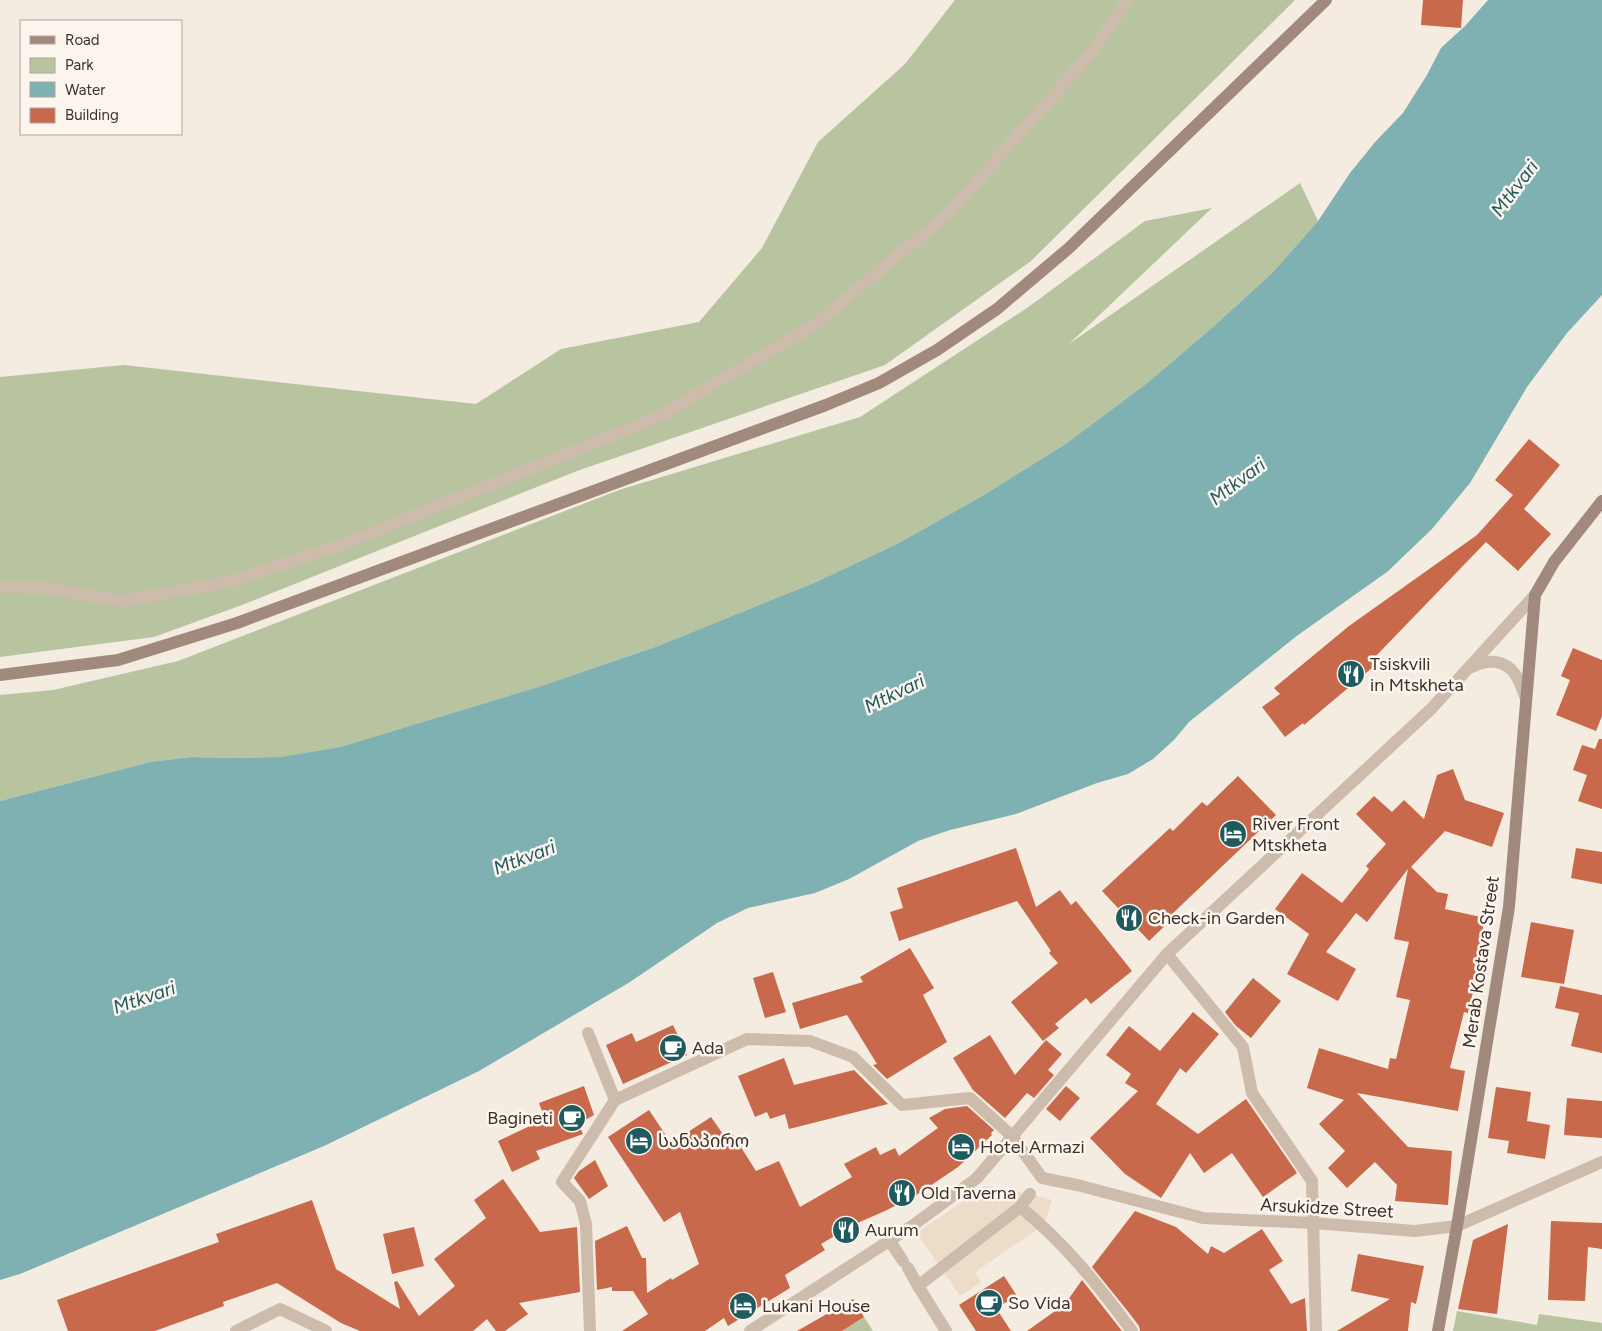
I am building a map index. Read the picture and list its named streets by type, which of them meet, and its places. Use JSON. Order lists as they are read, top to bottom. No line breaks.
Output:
{"streets":{"main road":["Merab Kostava Street"],"street":["Arsukidze Street"]},"crossings":[["Merab Kostava Street","Arsukidze Street"]],"water":["Mtkvari"],"places":{"restaurant":["Tsiskvili in Mtskheta","Check-in Garden","Old Taverna","Aurum"],"hotel":["River Front Mtskheta","სანაპირო","Hotel Armazi","Lukani House"],"cafe":["Ada","Bagineti","So Vida"]},"legend":["Road","Park","Water","Building"]}
